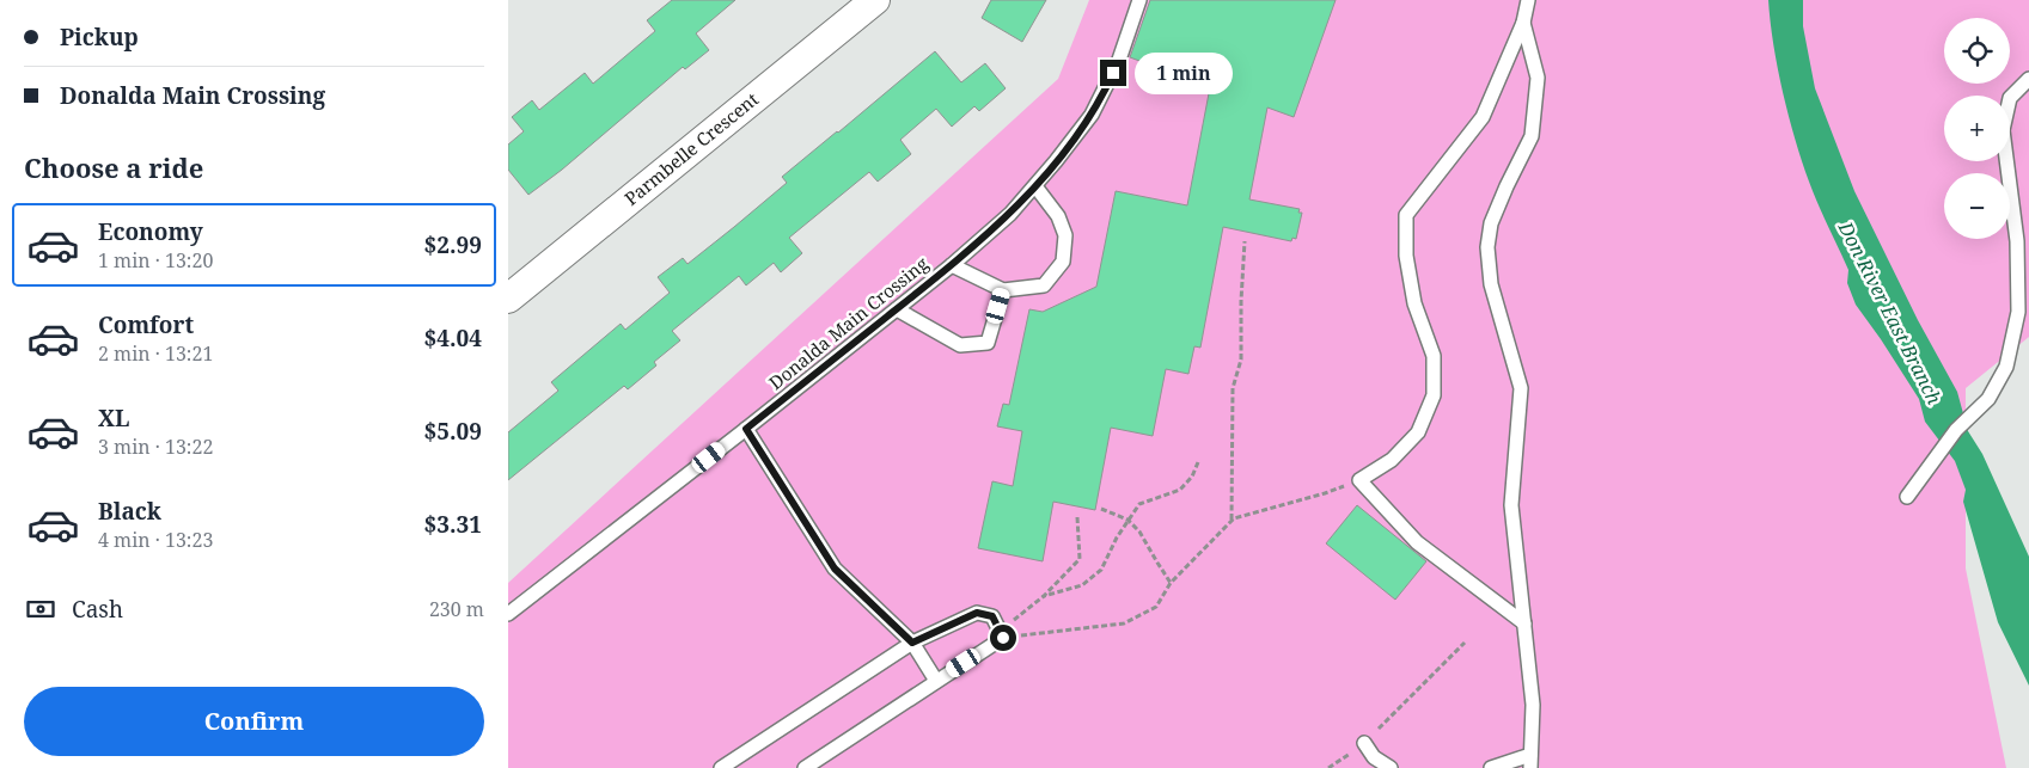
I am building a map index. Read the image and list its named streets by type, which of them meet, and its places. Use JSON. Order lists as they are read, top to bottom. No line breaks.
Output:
{"streets":{"street":["Parmbelle Crescent"],"lane":["Donalda Main Crossing"]},"water":["Don River East Branch"],"page":{"banner":["Pickup","Donalda Main Crossing"],"map_buttons":["+","−"],"bubble":"1 min","heading":"Choose a ride","list":[{"name":"Economy","note":"1 min · 13:20","value":"$2.99"},{"name":"Comfort","note":"2 min · 13:21","value":"$4.04"},{"name":"XL","note":"3 min · 13:22","value":"$5.09"},{"name":"Black","note":"4 min · 13:23","value":"$3.31"}],"pay":["Cash","230 m"],"buttons":"Confirm"}}
